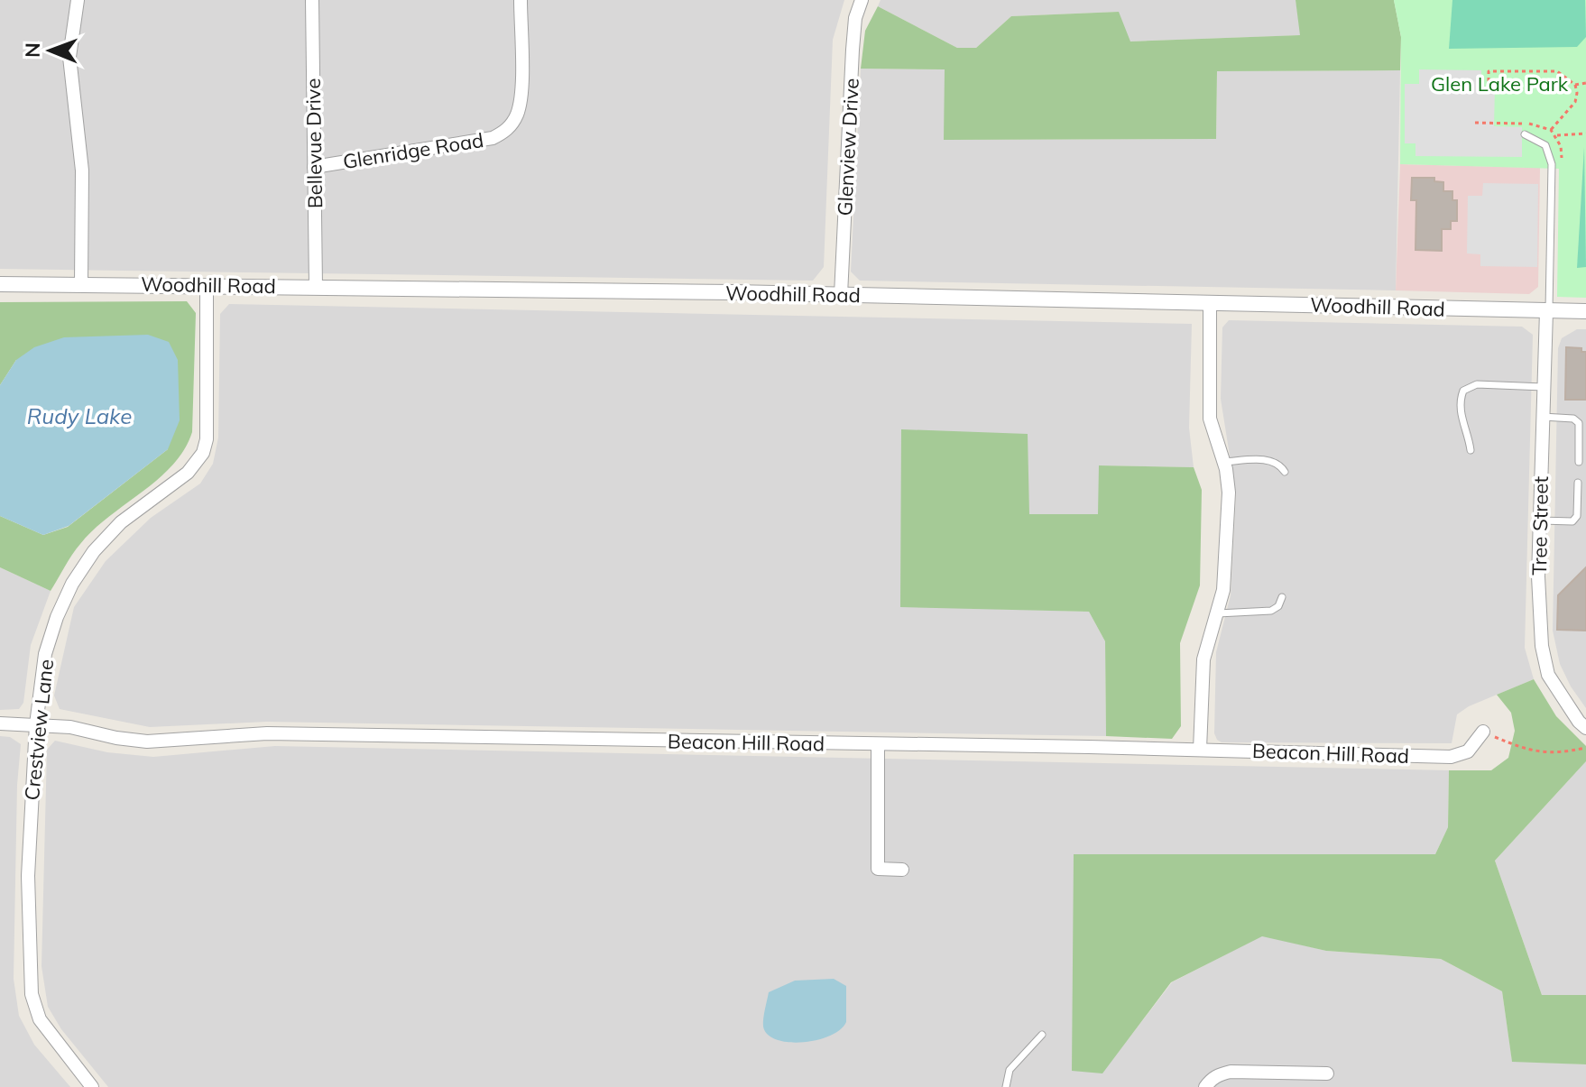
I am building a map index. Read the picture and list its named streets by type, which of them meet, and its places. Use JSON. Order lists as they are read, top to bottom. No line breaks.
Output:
{"streets":{"street":["Bellevue Drive","Glenview Drive","Glenridge Road","Woodhill Road","Tree Street","Crestview Lane","Beacon Hill Road"]},"crossings":[["Bellevue Drive","Glenridge Road"],["Bellevue Drive","Woodhill Road"],["Glenview Drive","Woodhill Road"],["Woodhill Road","Tree Street"],["Woodhill Road","Crestview Lane"],["Crestview Lane","Beacon Hill Road"]],"water":["Rudy Lake"],"parks":["Glen Lake Park"],"north":"left"}
